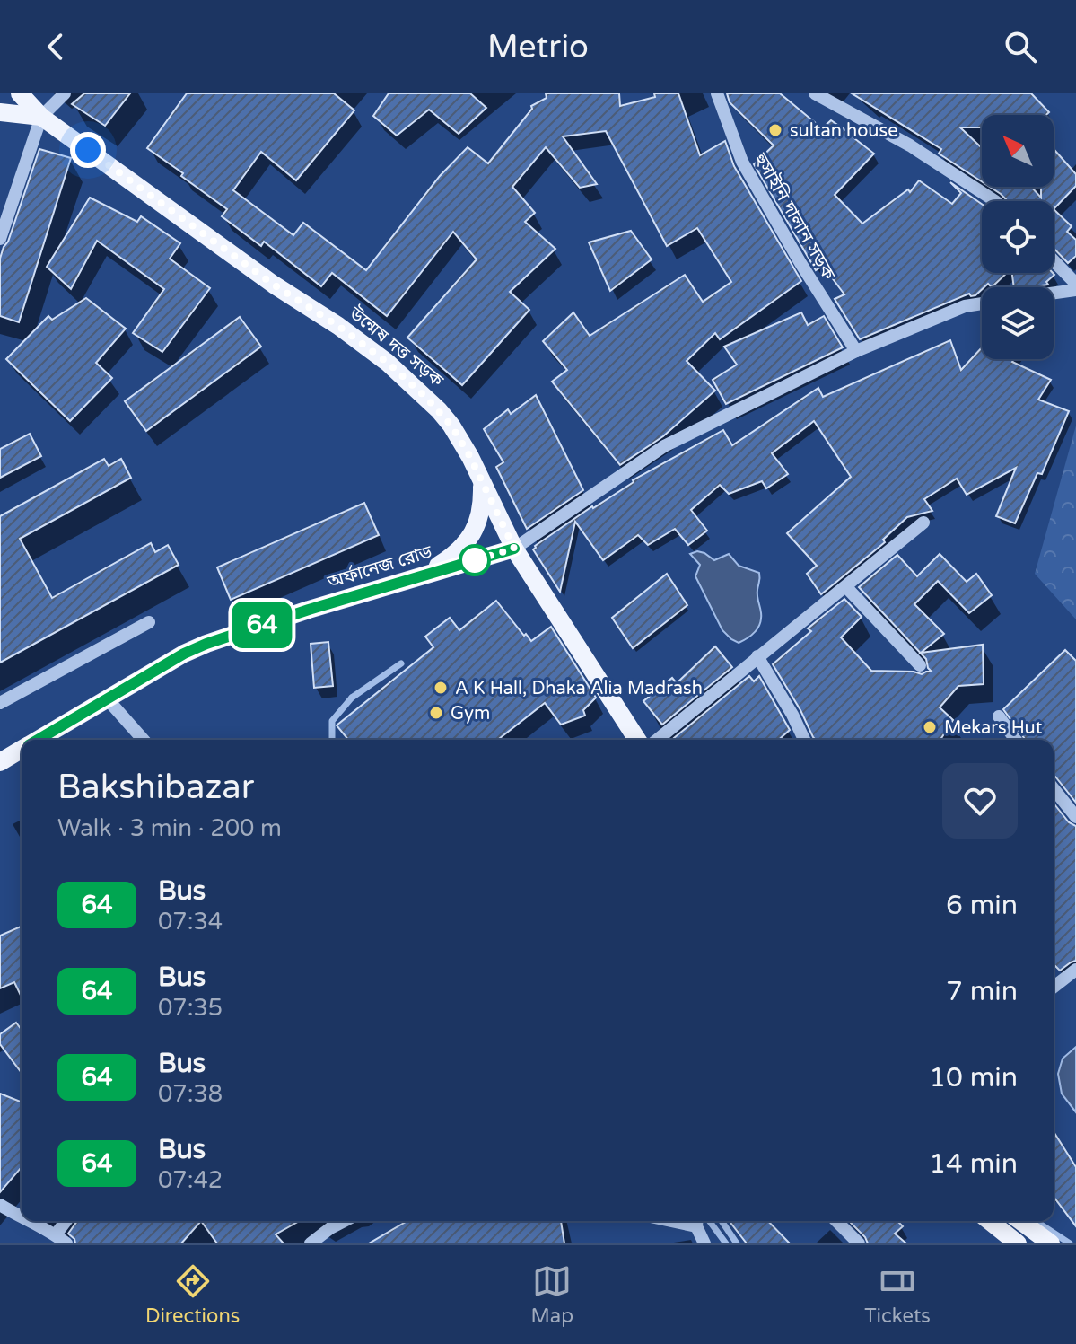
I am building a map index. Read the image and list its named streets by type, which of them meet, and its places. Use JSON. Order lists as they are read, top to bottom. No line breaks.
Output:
{"streets":{"main road":["উন্মেষ দত্ত সড়ক","অর্ফানেজ রোড"],"street":["হুসাইনি দালান সড়ক"]},"crossings":[["উন্মেষ দত্ত সড়ক","অর্ফানেজ রোড"]],"places":["sultan house","A K Hall, Dhaka Alia Madrash","Gym","Mekars Hut"],"lines":["bus line 64"],"north":"top left","page":{"header":"Metrio","on_map":"64","heading":["Bakshibazar","Walk · 3 min · 200 m"],"list":[{"mark":"64","name":"Bus","note":"07:34","value":"6 min"},{"mark":"64","name":"Bus","note":"07:35","value":"7 min"},{"mark":"64","name":"Bus","note":"07:38","value":"10 min"},{"mark":"64","name":"Bus","note":"07:42","value":"14 min"}],"tabs":["Directions","Map","Tickets"]}}
